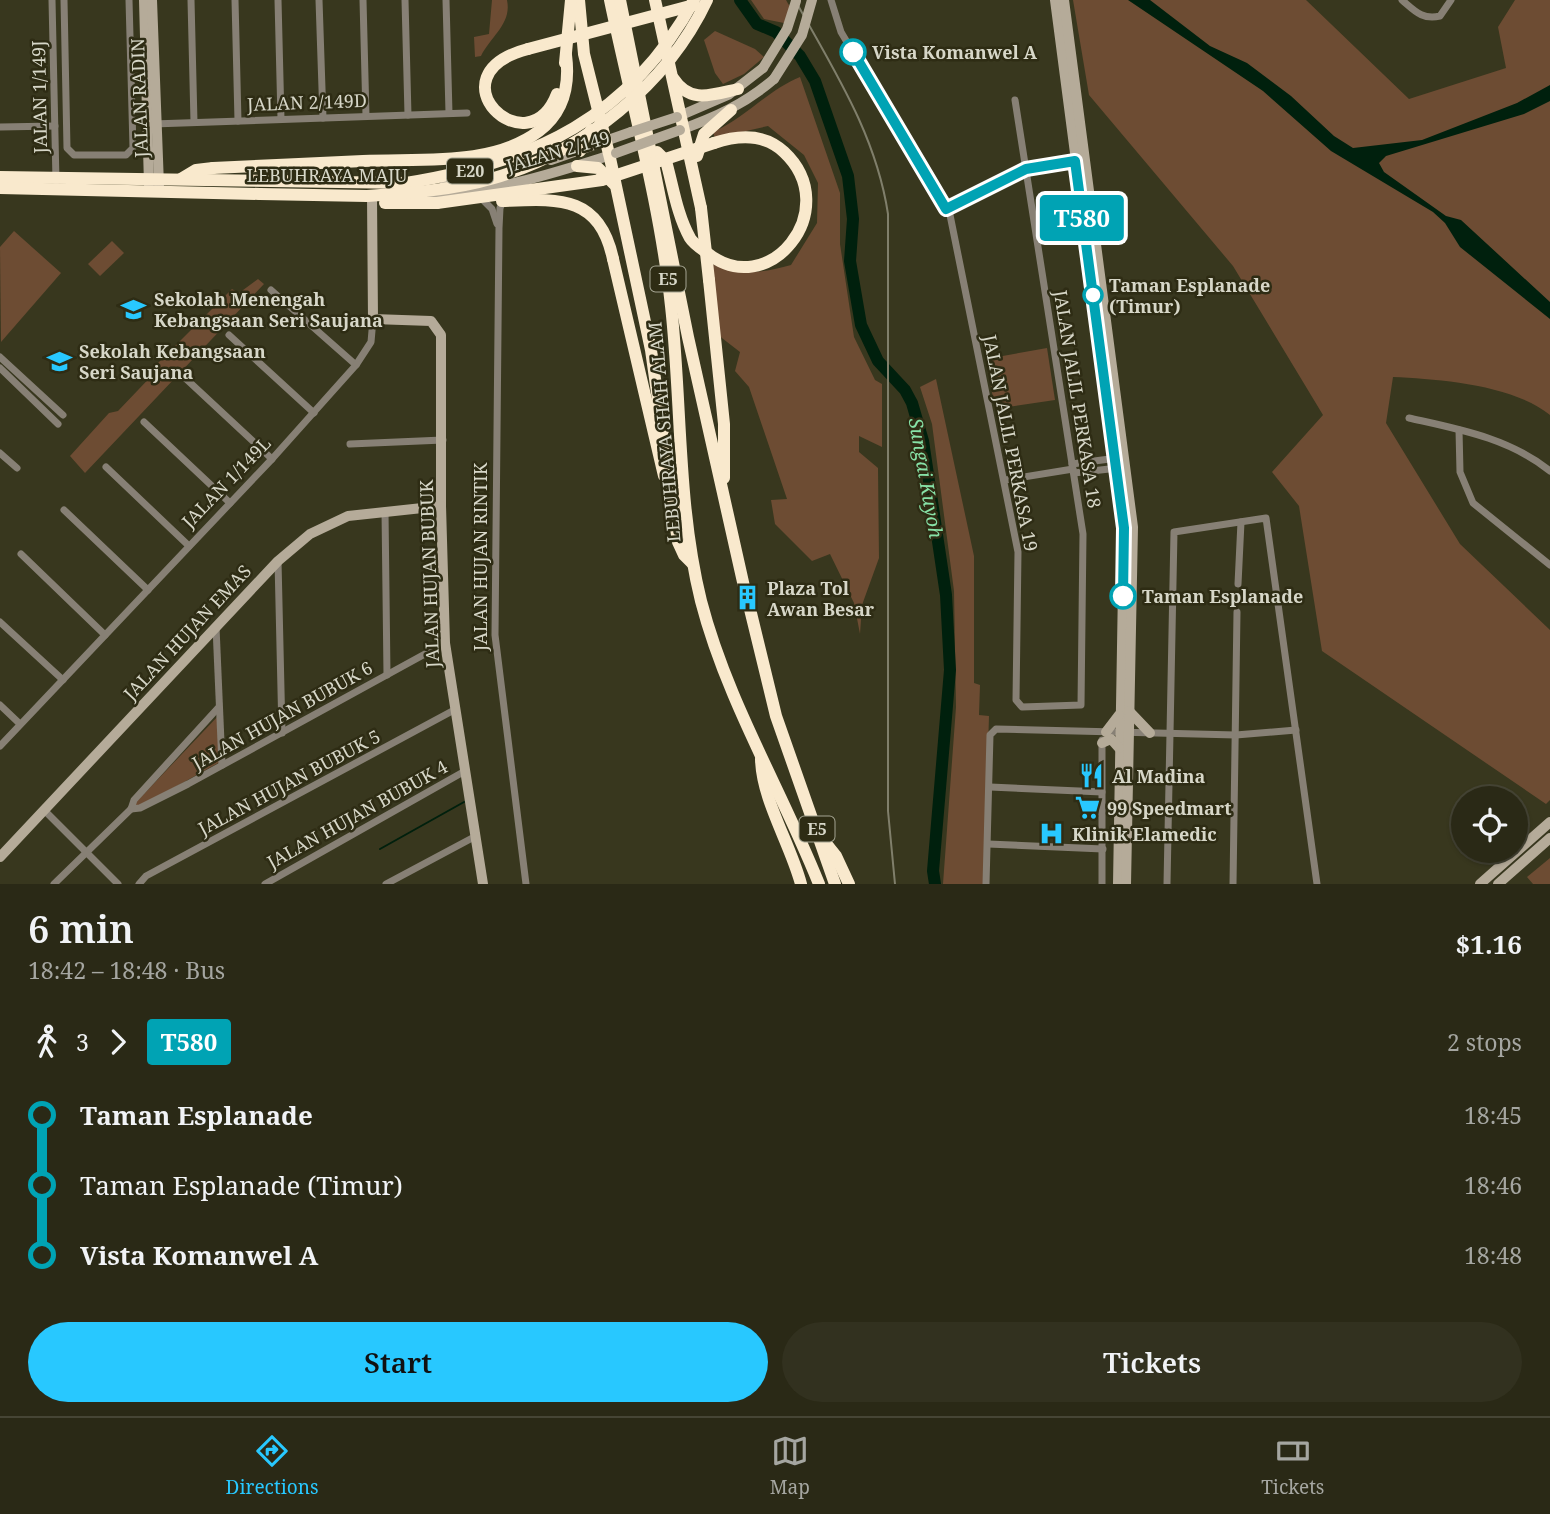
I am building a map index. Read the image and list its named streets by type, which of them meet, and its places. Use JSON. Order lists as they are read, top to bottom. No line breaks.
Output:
{"streets":{"highway":["E20","LEBUHRAYA MAJU","E5","LEBUHRAYA SHAH ALAM"],"street":["JALAN 1/149J","JALAN RADIN","JALAN 2/149D","JALAN 2/149","JALAN JALIL PERKASA 18","JALAN JALIL PERKASA 19","JALAN 1/149L","JALAN HUJAN RINTIK","JALAN HUJAN BUBUK","JALAN HUJAN EMAS","JALAN HUJAN BUBUK 6","JALAN HUJAN BUBUK 5","JALAN HUJAN BUBUK 4"]},"crossings":[["JALAN 1/149J","JALAN 2/149"],["JALAN RADIN","JALAN 2/149D"],["JALAN RADIN","JALAN 2/149"],["JALAN 2/149","LEBUHRAYA MAJU"],["JALAN 2/149","JALAN 1/149L"],["JALAN 2/149","JALAN HUJAN RINTIK"],["LEBUHRAYA MAJU","JALAN 1/149L"],["JALAN JALIL PERKASA 18","JALAN JALIL PERKASA 19"],["JALAN 1/149L","JALAN HUJAN BUBUK"],["JALAN HUJAN BUBUK","JALAN HUJAN EMAS"],["JALAN HUJAN BUBUK","JALAN HUJAN BUBUK 6"],["JALAN HUJAN BUBUK","JALAN HUJAN BUBUK 5"],["JALAN HUJAN BUBUK","JALAN HUJAN BUBUK 4"]],"water":["Sungai Kuyoh"],"places":{"other":["Vista Komanwel A","Taman Esplanade (Timur)","Taman Esplanade"],"school or university":["Sekolah Menengah Kebangsaan Seri Saujana","Sekolah Kebangsaan Seri Saujana"],"building":["Plaza Tol Awan Besar"],"restaurant":["Al Madina"],"supermarket":["99 Speedmart"],"hospital":["Klinik Elamedic"]},"lines":["bus line T580"],"page":{"on_map":"T580","heading":["6 min","18:42 – 18:48 · Bus","$1.16"],"legs":["3","T580","2 stops"],"list":[{"name":"Taman Esplanade","value":"18:45"},{"name":"Taman Esplanade (Timur)","value":"18:46"},{"name":"Vista Komanwel A","value":"18:48"}],"buttons":["Start","Tickets"],"tabs":["Directions","Map","Tickets"]}}
